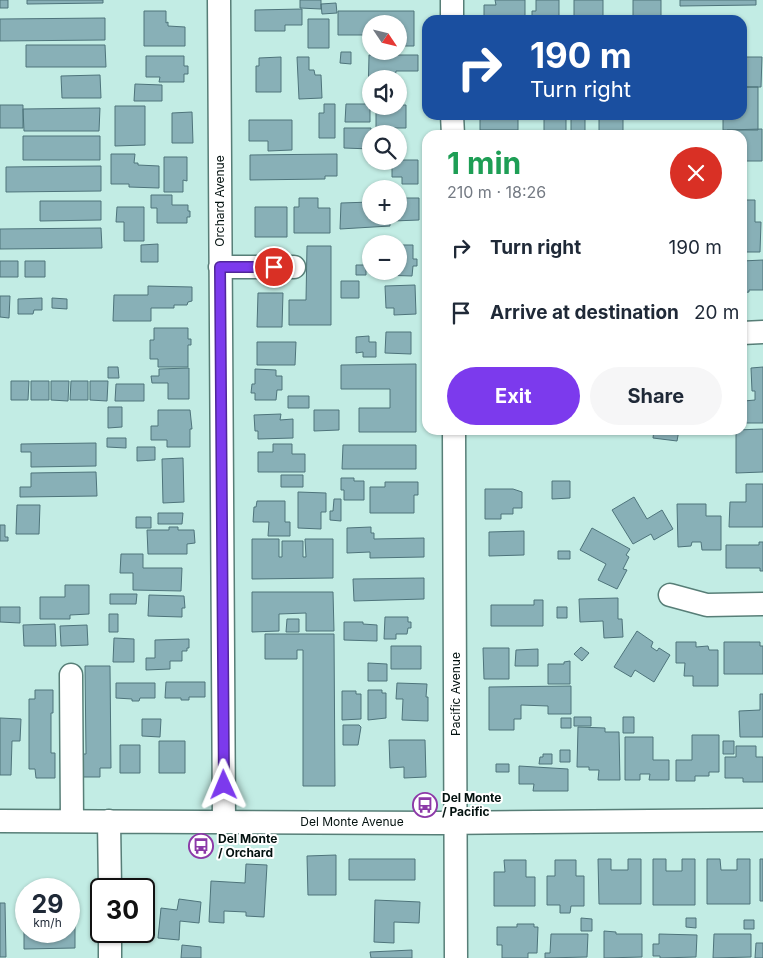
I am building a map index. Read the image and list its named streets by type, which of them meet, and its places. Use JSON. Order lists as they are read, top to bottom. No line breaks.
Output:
{"streets":{"street":["Orchard Avenue","Pacific Avenue","Del Monte Avenue"]},"crossings":[["Orchard Avenue","Del Monte Avenue"],["Pacific Avenue","Del Monte Avenue"]],"places":{"bus stop":["Del Monte / Pacific","Del Monte / Orchard"]},"north":"bottom right","page":{"map_buttons":["+","−"],"turn":["190 m","Turn right"],"heading":["1 min","210 m · 18:26"],"list":[{"name":"Turn right","value":"190 m"},{"name":"Arrive at destination","value":"20 m"}],"buttons":["Exit","Share"],"speed":"29 km/h","limit":"30"}}
